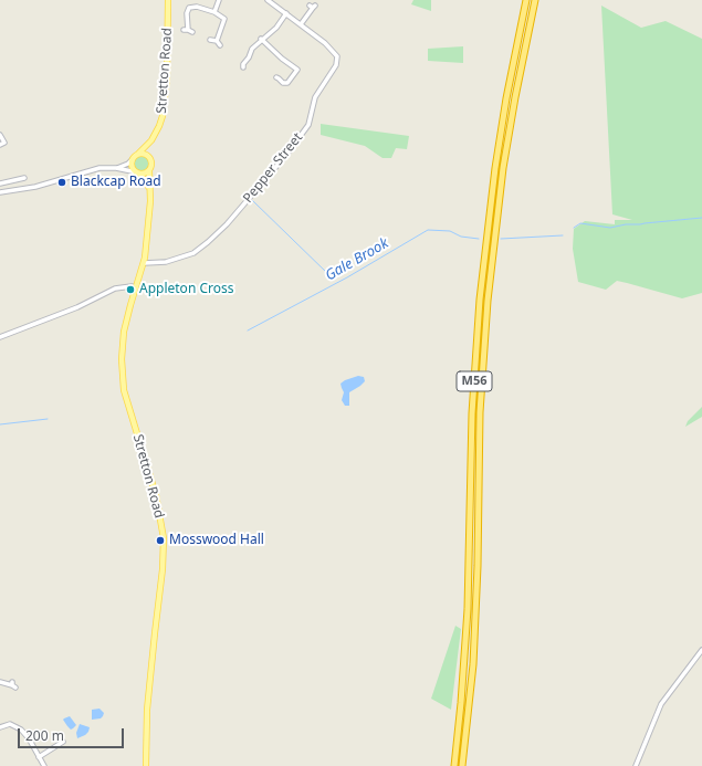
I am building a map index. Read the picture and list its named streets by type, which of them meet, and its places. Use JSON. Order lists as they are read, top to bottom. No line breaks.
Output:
{"streets":{"highway":["M56"],"main road":["Stretton Road"],"street":["Pepper Street"]},"crossings":[["Stretton Road","Pepper Street"]],"water":["Gale Brook"],"places":["Blackcap Road","Appleton Cross","Mosswood Hall"],"scale_bar":"200 m"}
